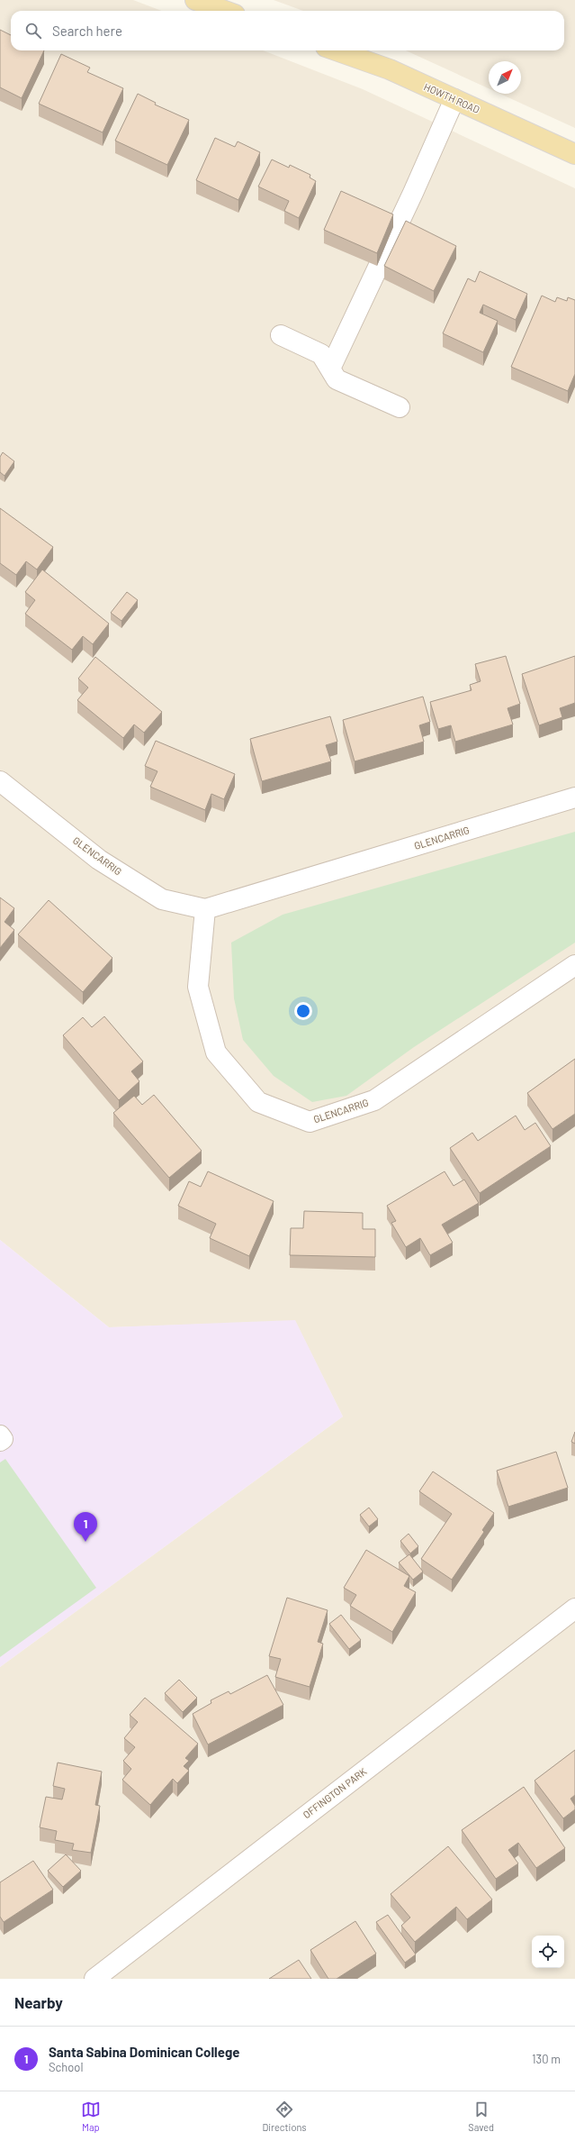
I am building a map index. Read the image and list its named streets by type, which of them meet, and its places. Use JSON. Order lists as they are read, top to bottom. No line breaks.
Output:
{"streets":{"main road":["HOWTH ROAD"],"street":["GLENCARRIG","OFFINGTON PARK"]},"north":"top right","page":{"search":"Search here","pins":"1","heading":"Nearby","list":[{"mark":"1","name":"Santa Sabina Dominican College","note":"School","value":"130 m"}],"nav":["Map","Directions","Saved"]}}
